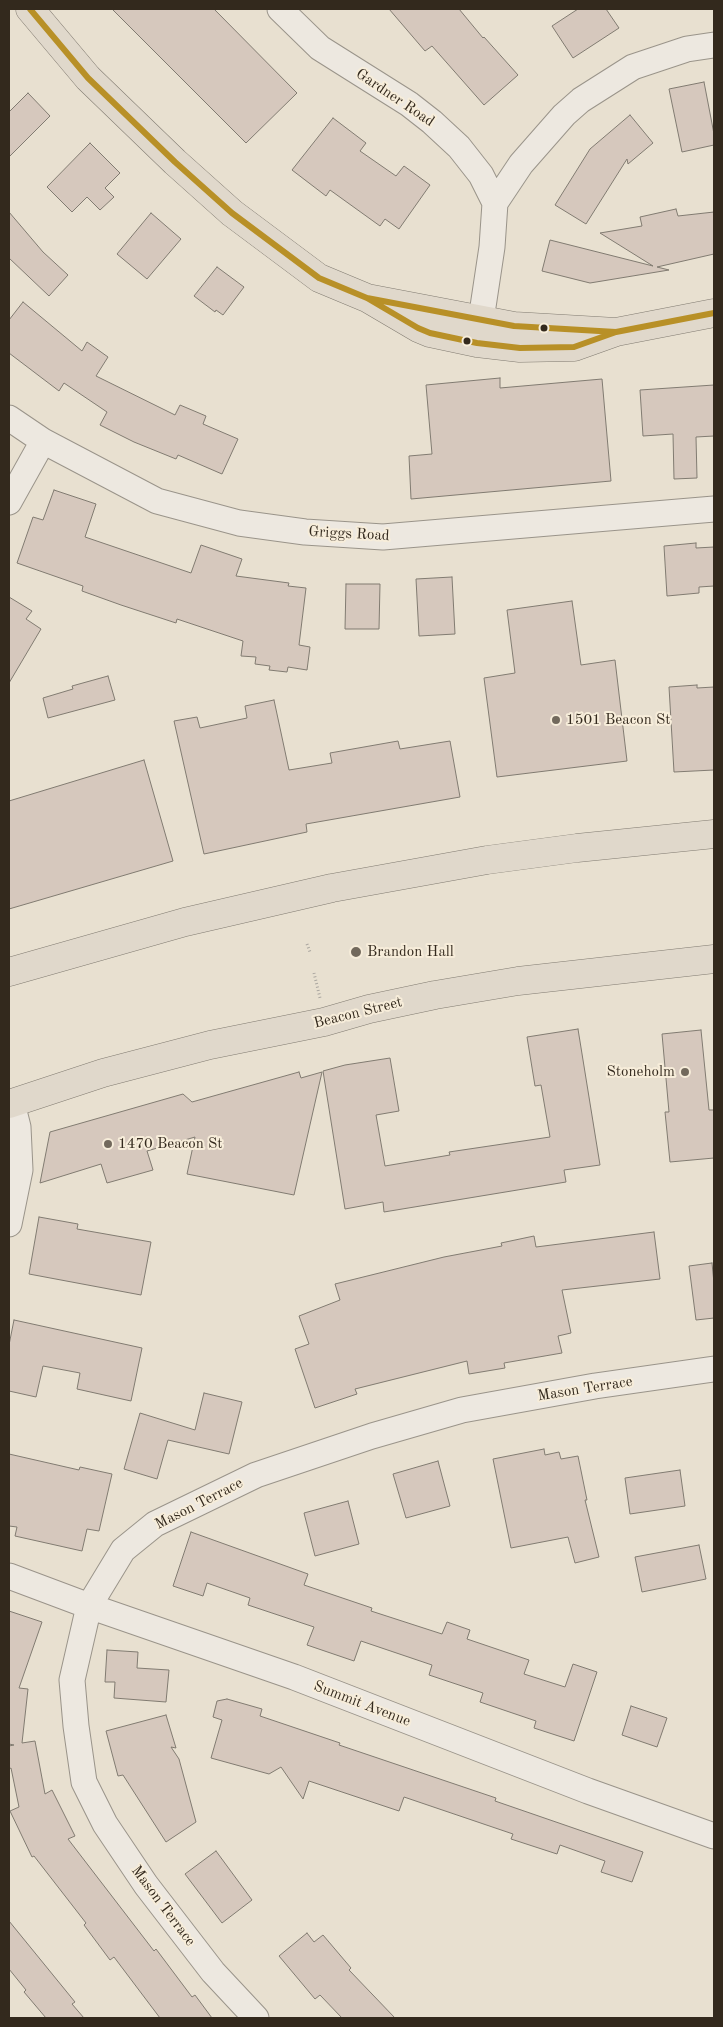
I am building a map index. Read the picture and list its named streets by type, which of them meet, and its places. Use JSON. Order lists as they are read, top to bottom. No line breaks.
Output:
{"streets":{"main road":["Beacon Street"],"street":["Gardner Road","Griggs Road","Mason Terrace","Summit Avenue"]},"crossings":[["Mason Terrace","Summit Avenue"]],"places":["1501 Beacon St","Brandon Hall","Stoneholm","1470 Beacon St"]}
